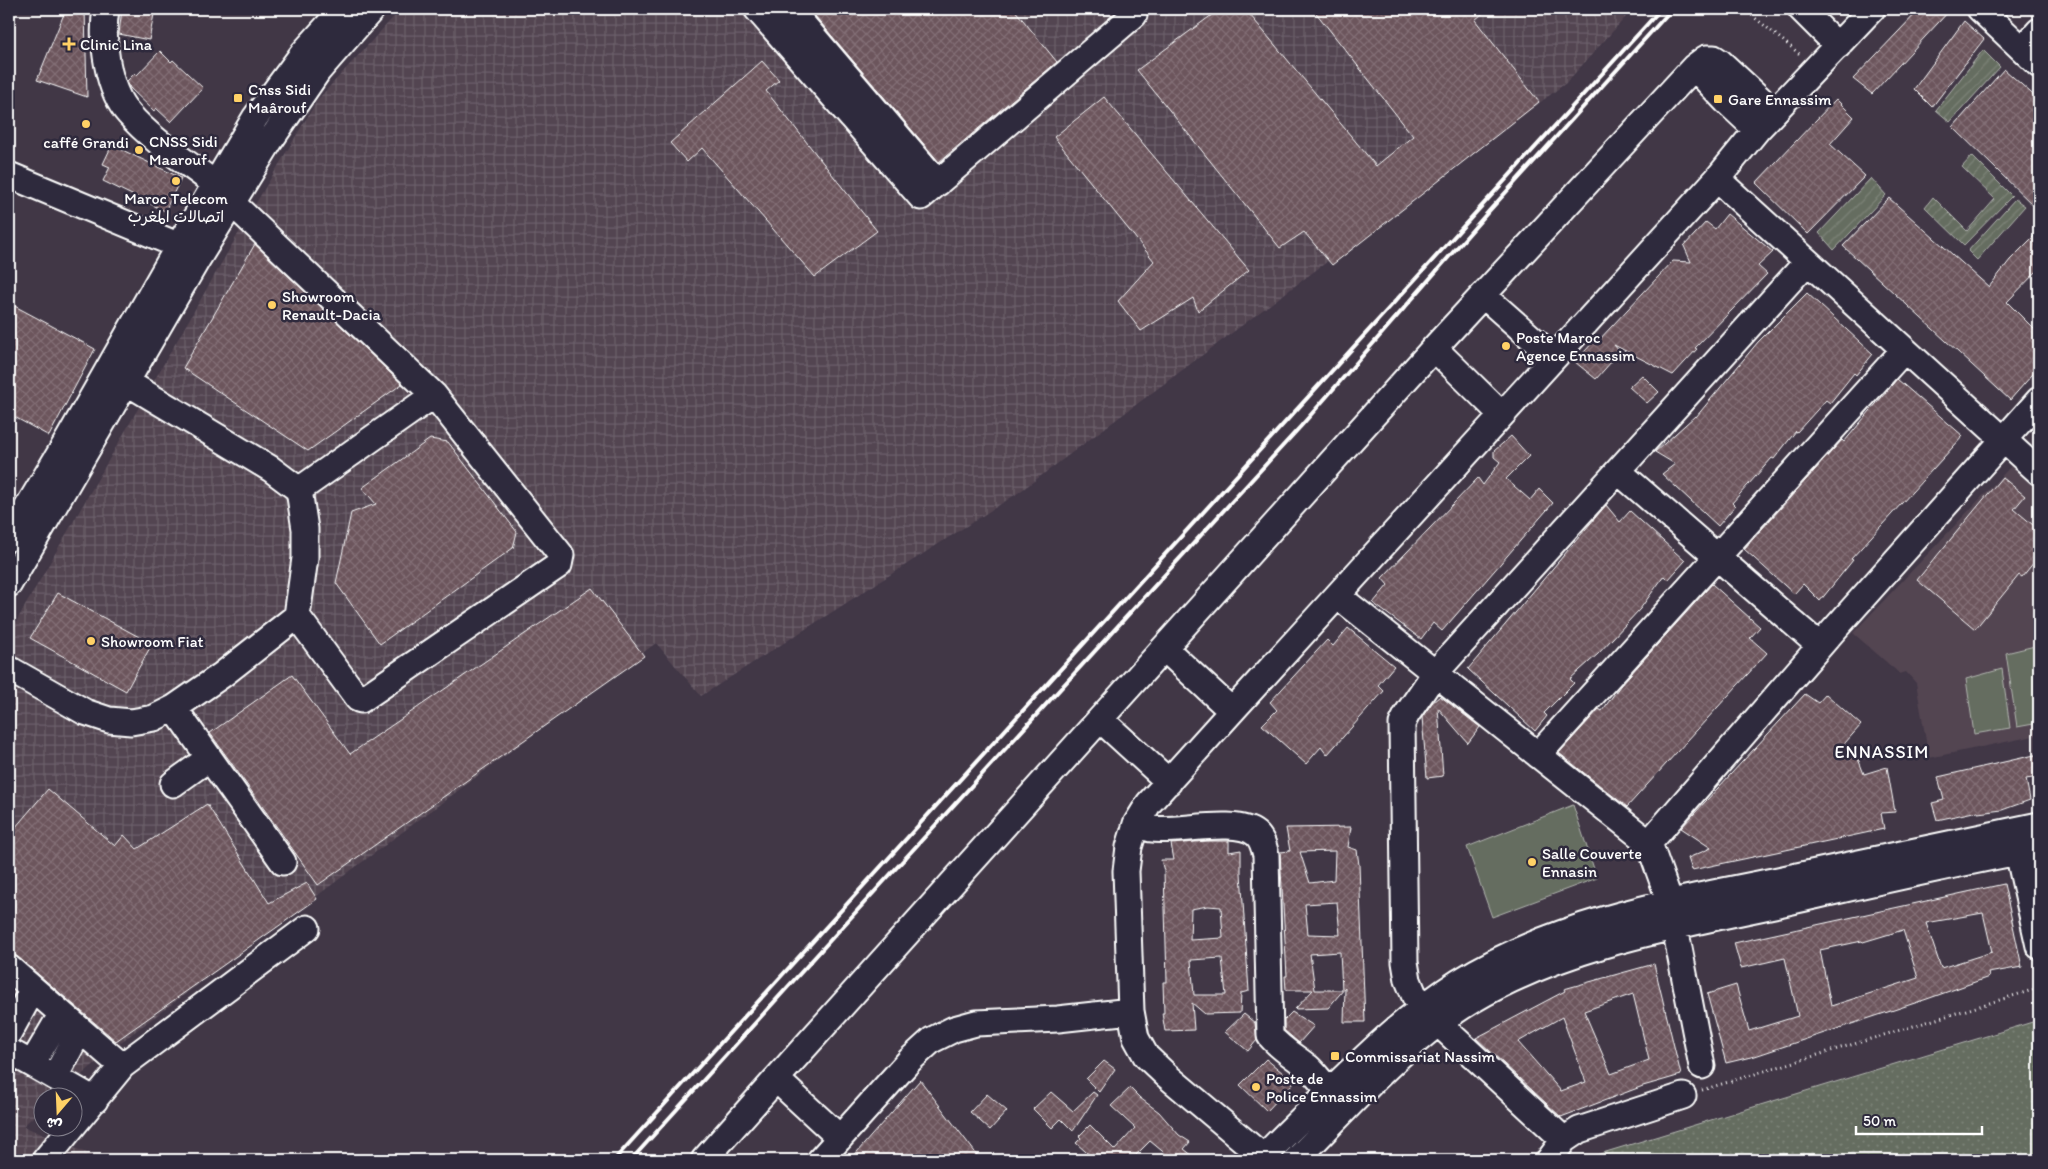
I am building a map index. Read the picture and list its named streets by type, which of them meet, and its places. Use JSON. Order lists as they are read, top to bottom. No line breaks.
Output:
{"districts":["ENNASSIM"],"places":{"health":["Clinic Lina"],"transit":["Cnss Sidi Maârouf","Gare Ennassim","Commissariat Nassim"],"other":["caffé Grandi","CNSS Sidi Maarouf","Maroc Telecom اتصالات المغرب","Showroom Renault-Dacia","Poste Maroc Agence Ennassim","Showroom Fiat","Salle Couverte Ennasin","Poste de Police Ennassim"]},"scale_bar":"50 m","north":"bottom"}
